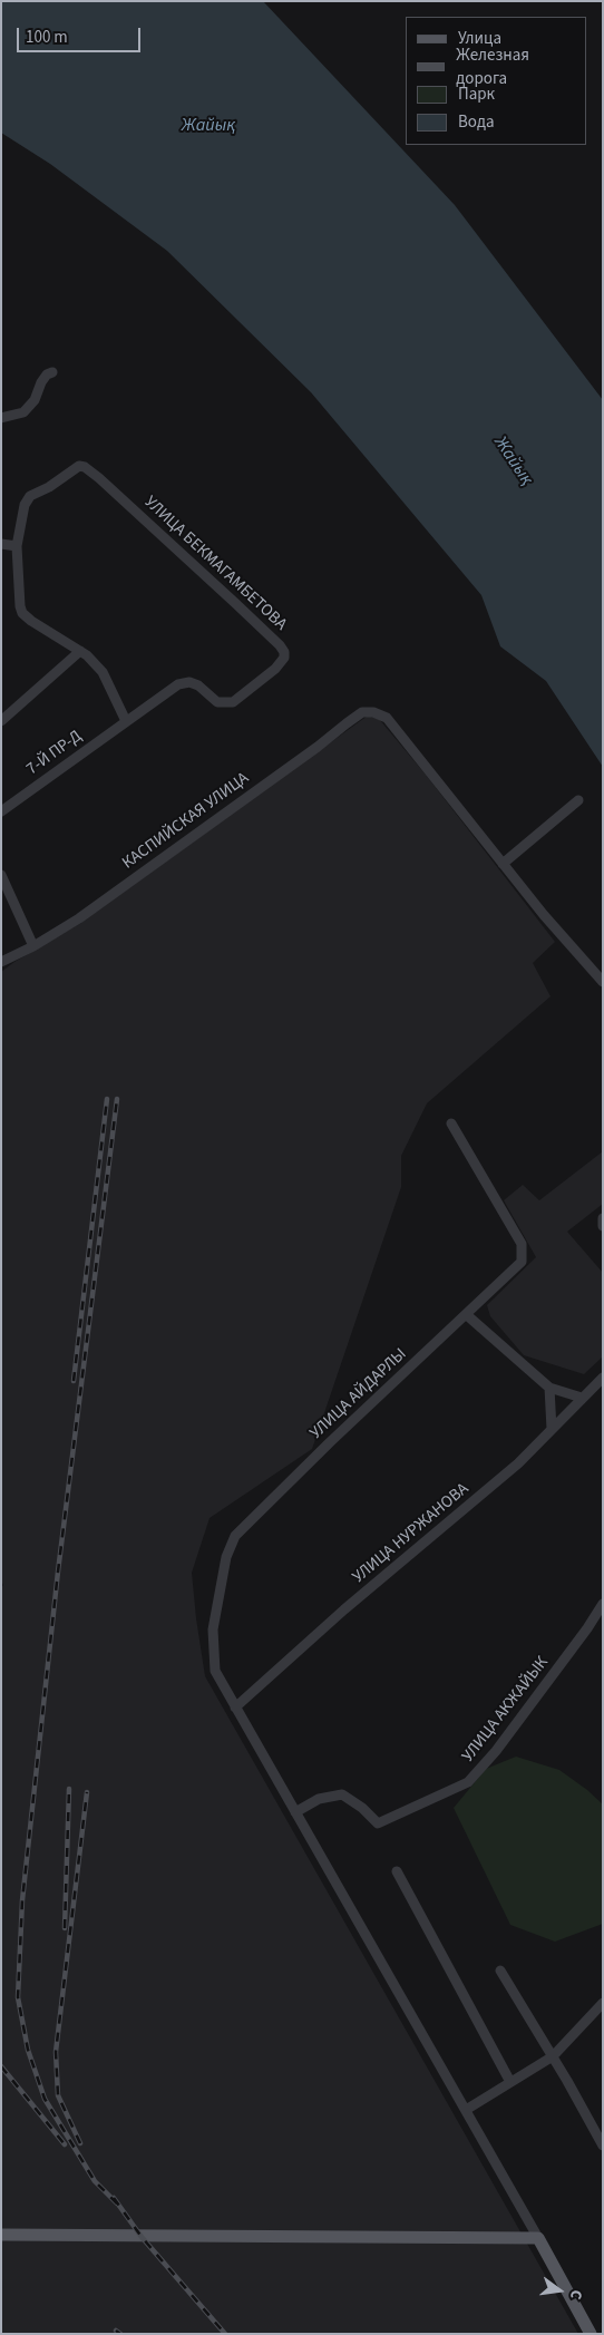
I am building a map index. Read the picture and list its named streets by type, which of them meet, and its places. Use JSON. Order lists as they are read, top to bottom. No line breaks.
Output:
{"streets":{"street":["УЛИЦА БЕКМАГАМБЕТОВА","7-Й ПР-Д","КАСПИЙСКАЯ УЛИЦА","УЛИЦА АЙДАРЛЫ","УЛИЦА НУРЖАНОВА","УЛИЦА АКЖАЙЫК"]},"crossings":[["УЛИЦА БЕКМАГАМБЕТОВА","7-Й ПР-Д"],["УЛИЦА АЙДАРЛЫ","УЛИЦА НУРЖАНОВА"],["УЛИЦА АЙДАРЛЫ","УЛИЦА АКЖАЙЫК"]],"water":["Жайық"],"legend":["Улица","Железная дорога","Парк","Вода"],"scale_bar":"100 m","north":"right"}
